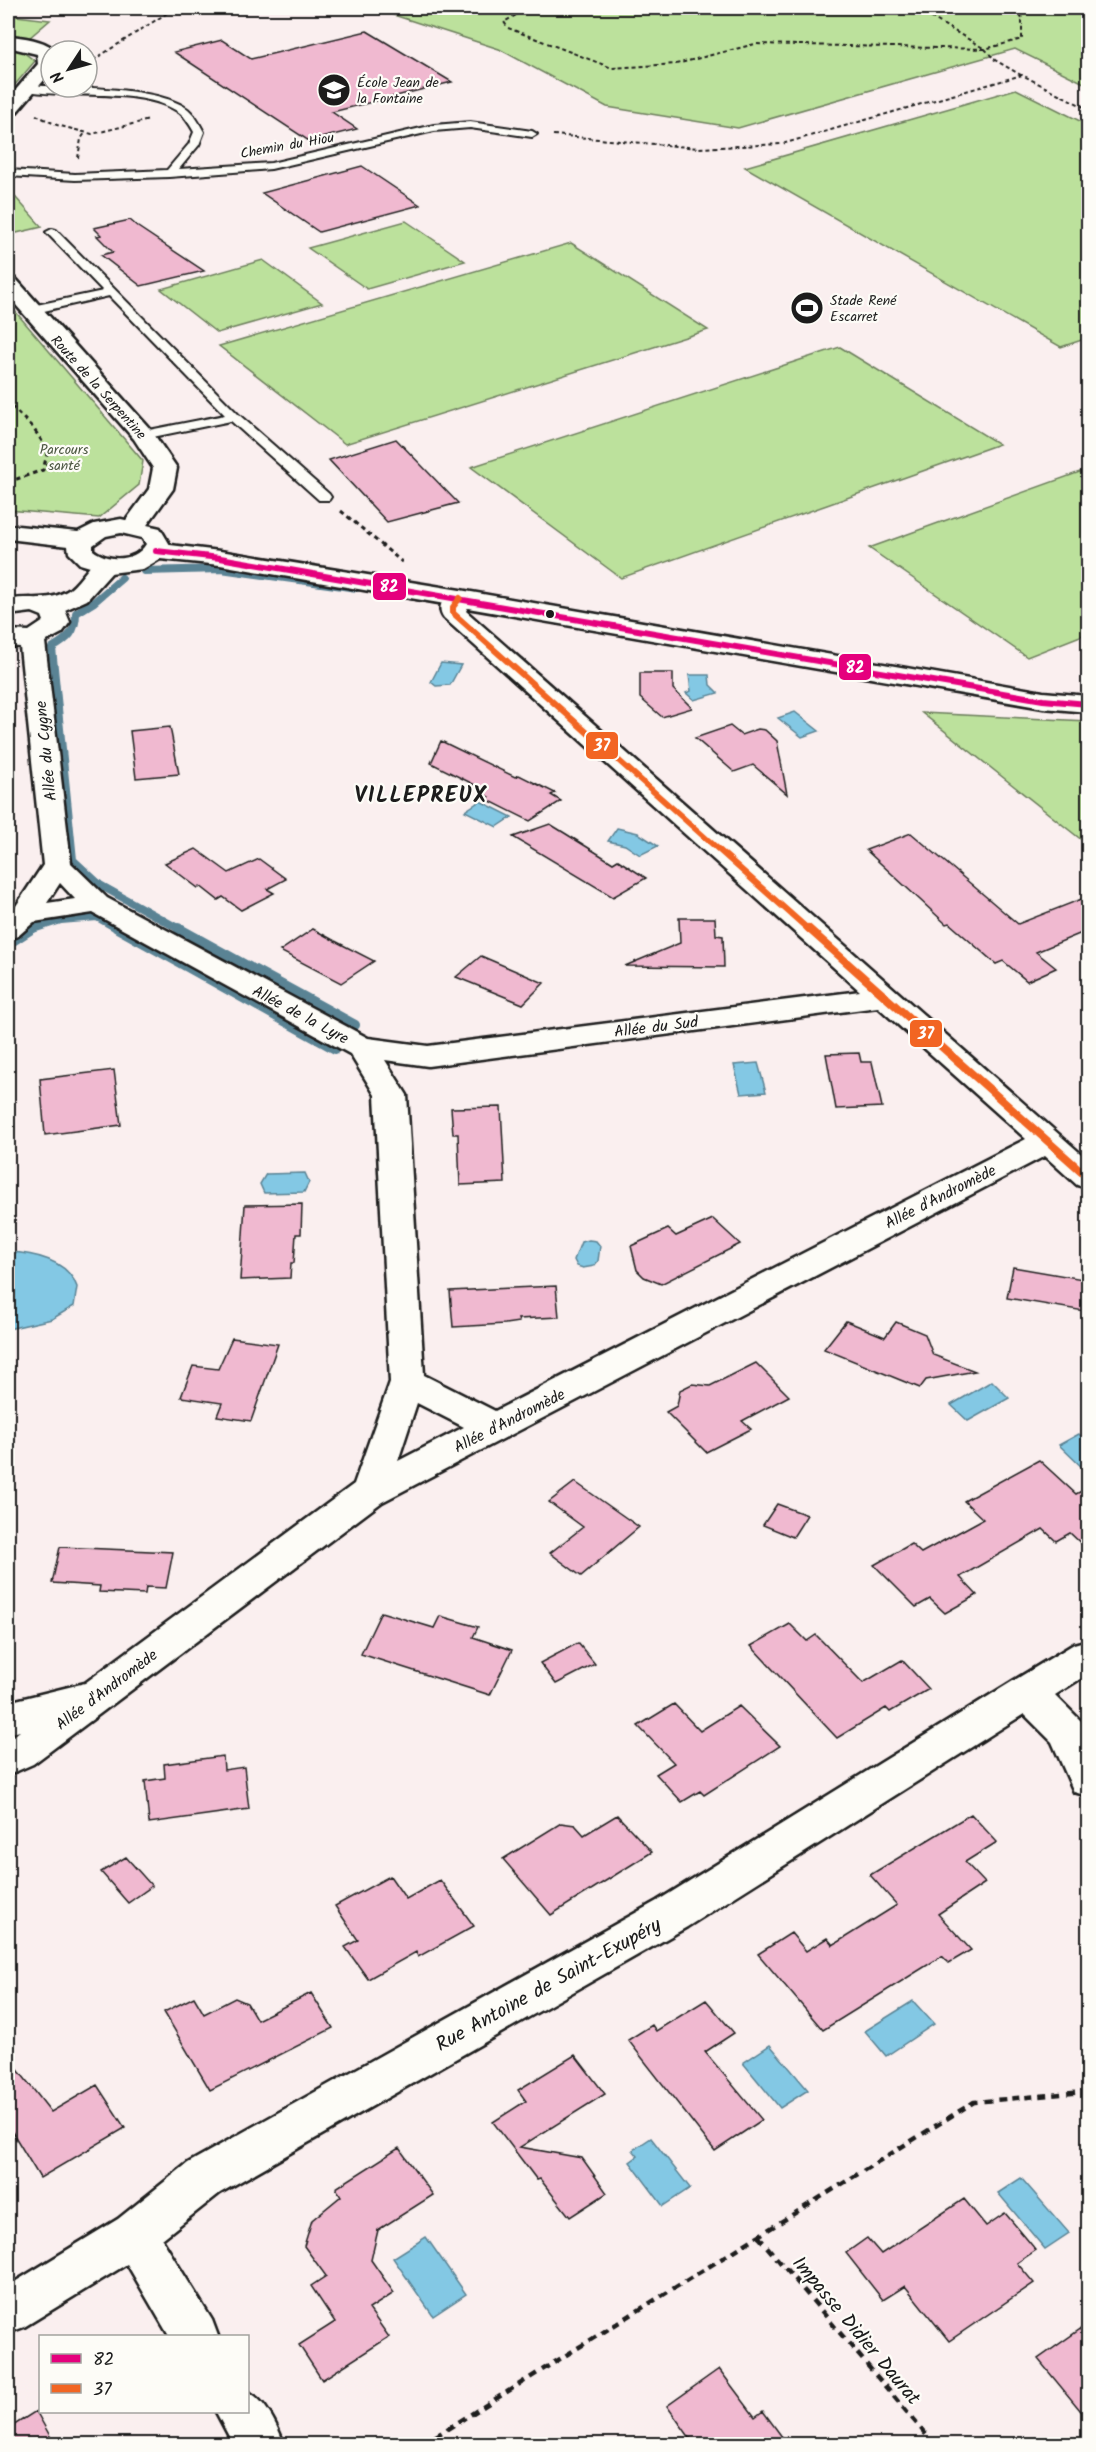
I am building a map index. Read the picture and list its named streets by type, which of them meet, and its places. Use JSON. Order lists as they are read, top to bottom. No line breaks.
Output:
{"streets":{"street":["Route de la Serpentine","Allée du Cygne","Allée de la Lyre","Allée du Sud","Allée d'Andromède","Rue Antoine de Saint-Exupéry"],"lane":["Chemin du Hiou"],"path":["Impasse Didier Daurat"]},"crossings":[["Allée du Cygne","Allée de la Lyre"],["Allée de la Lyre","Allée du Sud"],["Allée de la Lyre","Allée d'Andromède"]],"districts":["VILLEPREUX"],"parks":["Parcours santé"],"places":{"school or university":["École Jean de la Fontaine"],"sports":["Stade René Escarret"]},"lines":["transit line 82","transit line 37"],"legend":["82","37"],"north":"bottom left"}
